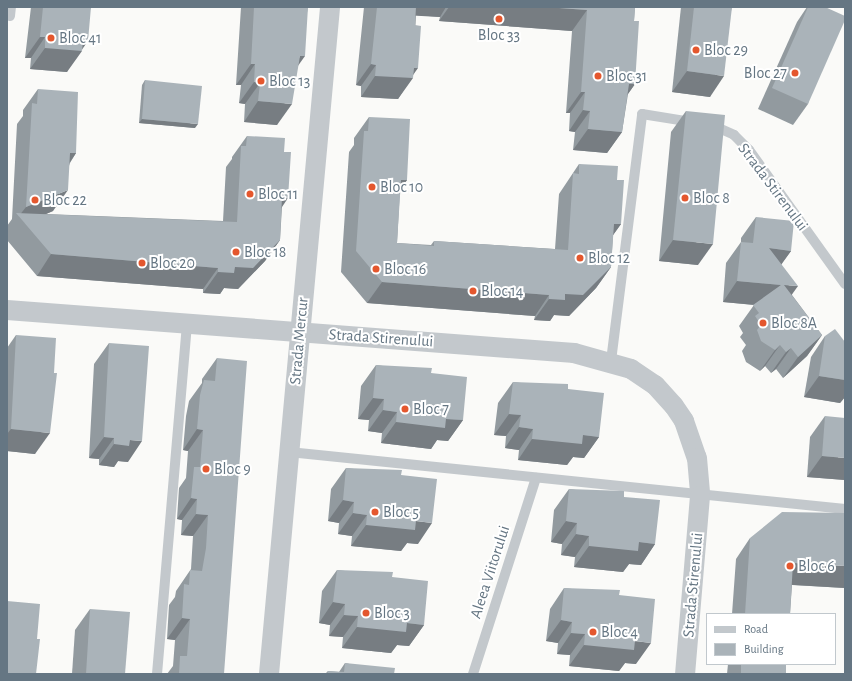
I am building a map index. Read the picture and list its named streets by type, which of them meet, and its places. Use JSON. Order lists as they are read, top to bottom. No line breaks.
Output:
{"streets":{"street":["Strada Stirenului","Strada Mercur"],"lane":["Aleea Viitorului"]},"crossings":[["Strada Stirenului","Strada Mercur"]],"places":["Bloc 33","Bloc 41","Bloc 29","Bloc 27","Bloc 31","Bloc 13","Bloc 10","Bloc 11","Bloc 8","Bloc 22","Bloc 18","Bloc 12","Bloc 20","Bloc 16","Bloc 14","Bloc 8A","Bloc 7","Bloc 9","Bloc 5","Bloc 6","Bloc 3","Bloc 4"],"legend":["Road","Building"]}
